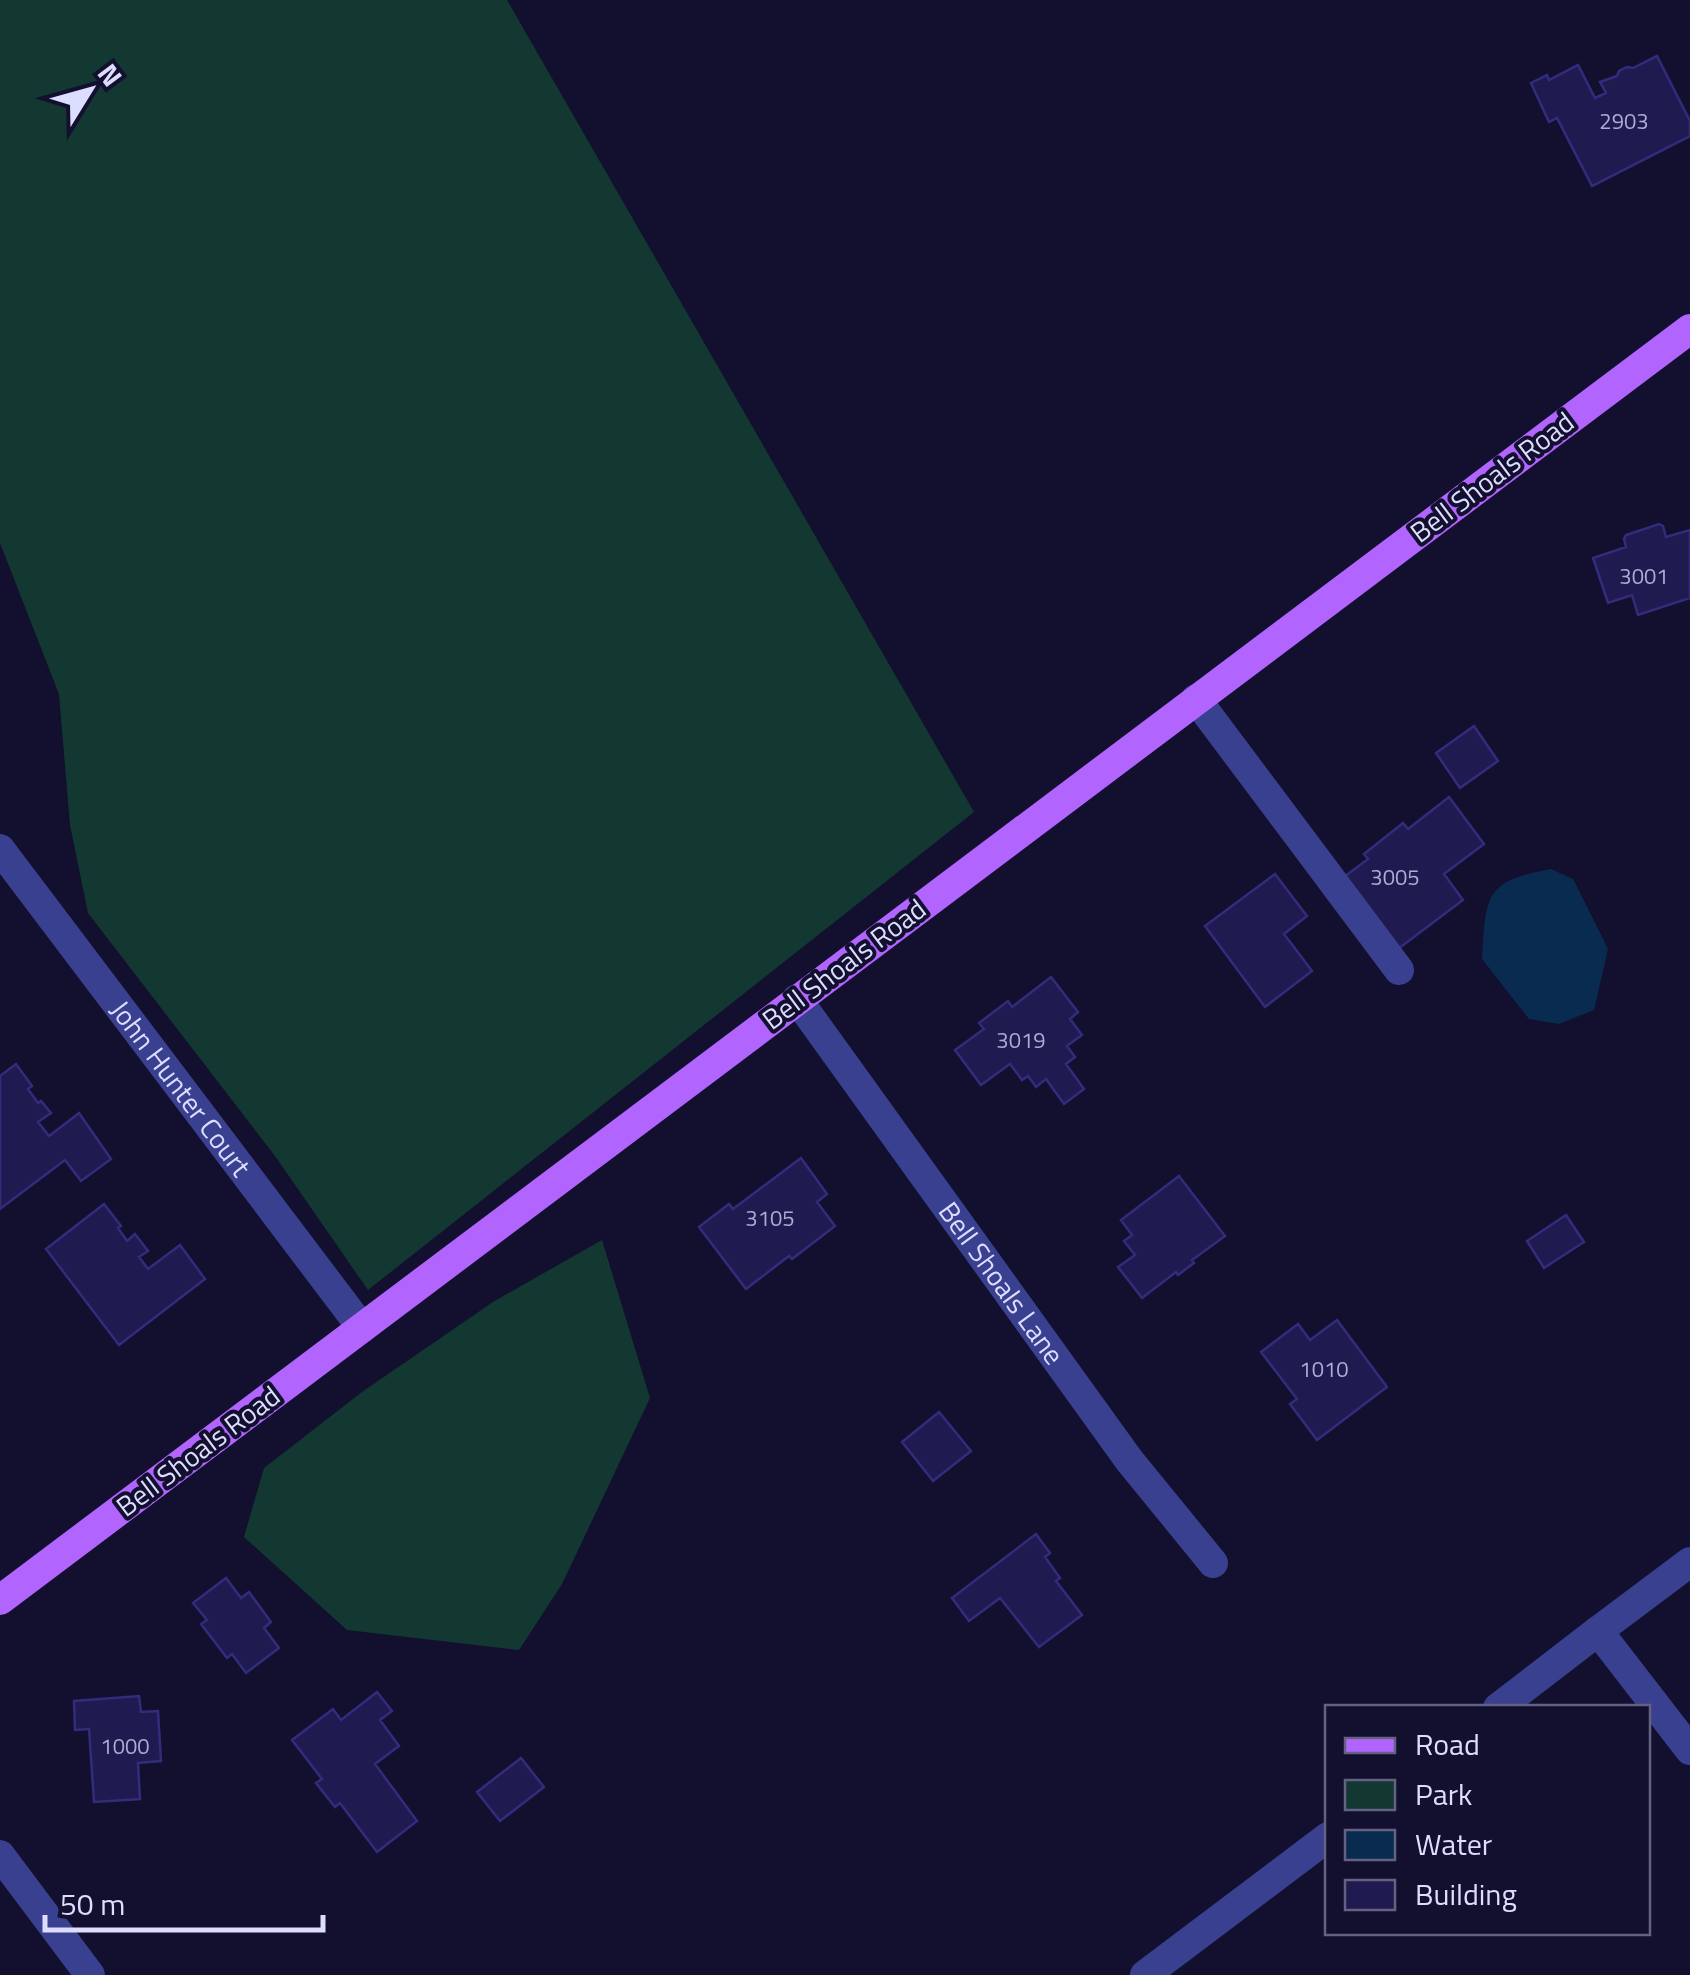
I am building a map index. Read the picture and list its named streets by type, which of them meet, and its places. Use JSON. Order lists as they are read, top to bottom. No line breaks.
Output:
{"streets":{"main road":["Bell Shoals Road"],"street":["John Hunter Court","Bell Shoals Lane"]},"crossings":[["Bell Shoals Road","John Hunter Court"],["Bell Shoals Road","Bell Shoals Lane"]],"house_numbers":["2903","3001","3005","3019","3105","1010","1000"],"legend":["Road","Park","Water","Building"],"scale_bar":"50 m","north":"top right"}
